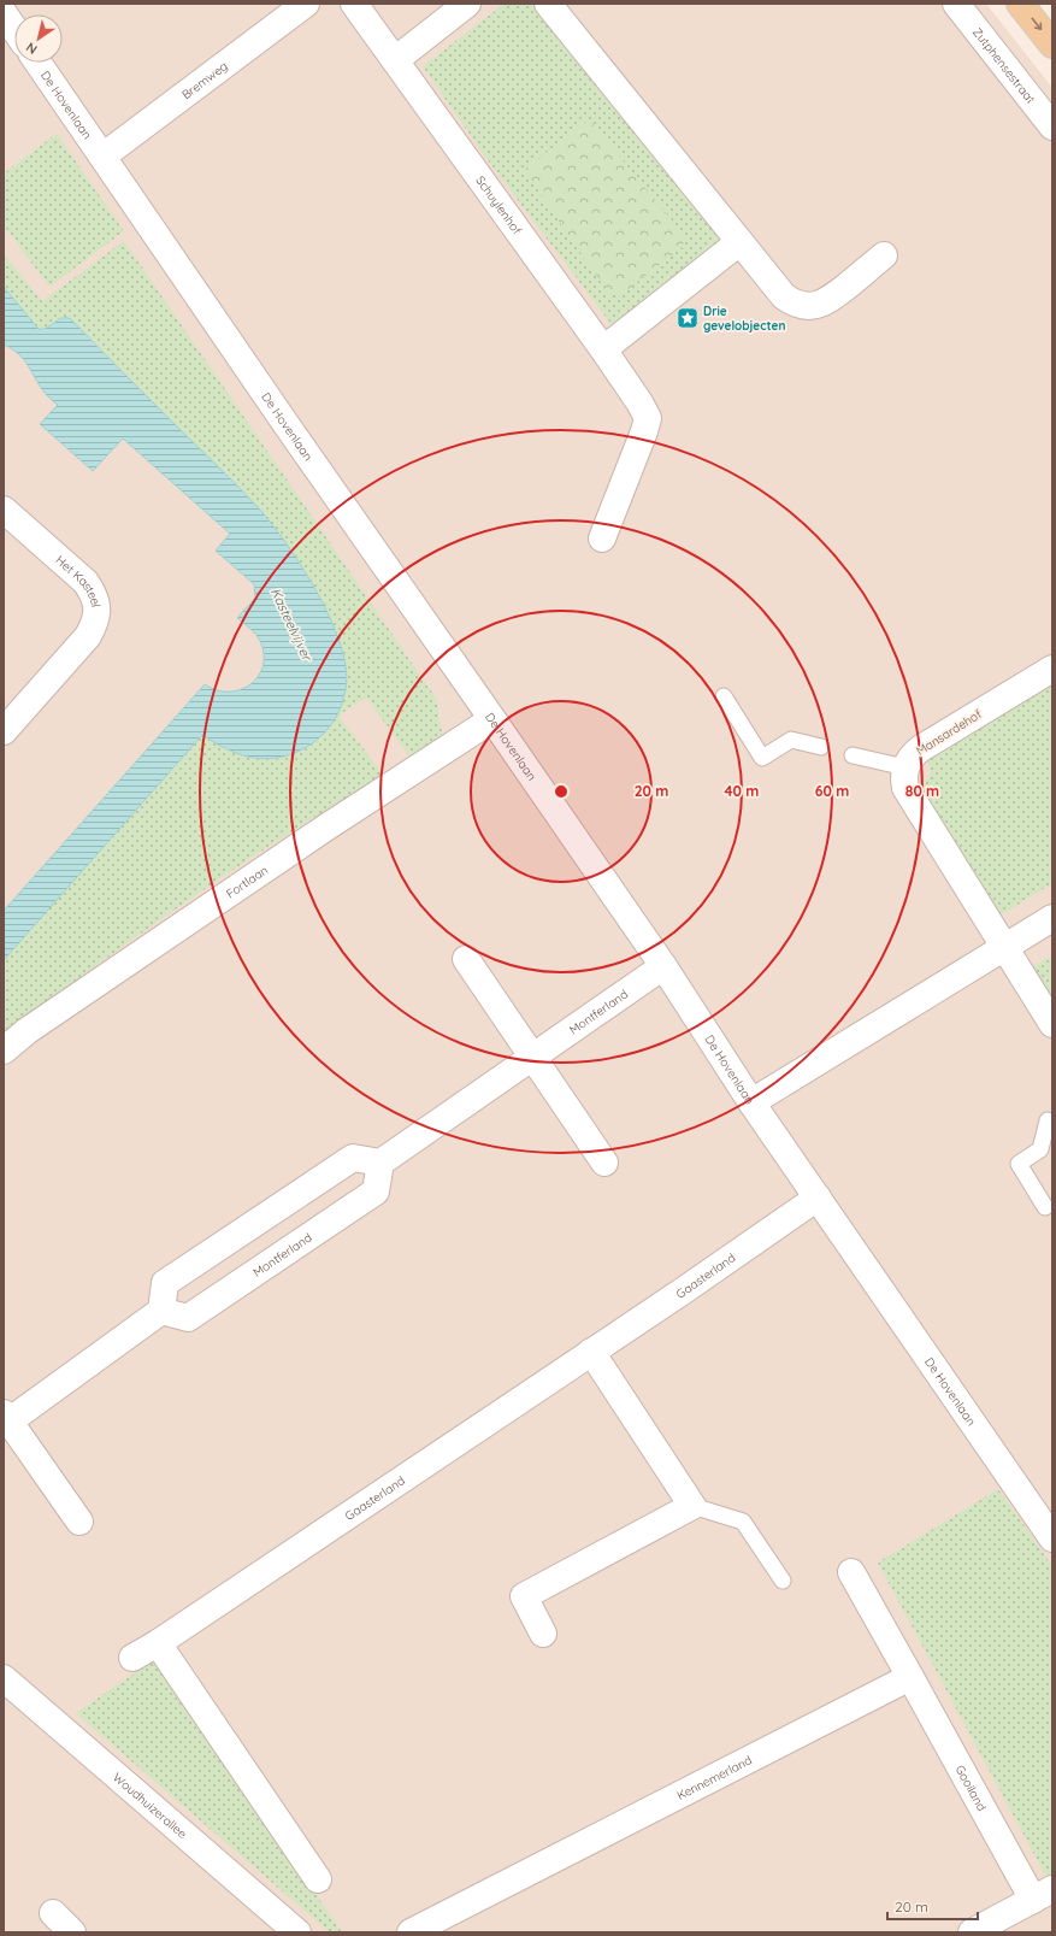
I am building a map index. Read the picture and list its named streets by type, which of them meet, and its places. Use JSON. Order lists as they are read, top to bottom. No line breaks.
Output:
{"streets":{"street":["Zutphensestraat","Bremweg","De Hovenlaan","Schuylenhof","Het Kasteel","Mansardehof","Fortlaan","Montferland","Gaasterland","Kennemerland","Gooiland","Woudhuizerallee"]},"crossings":[["Bremweg","De Hovenlaan"],["De Hovenlaan","Fortlaan"],["De Hovenlaan","Montferland"],["De Hovenlaan","Gaasterland"],["Kennemerland","Gooiland"]],"water":["Kasteelvijver"],"places":{"place":["Drie gevelobjecten"]},"scale_bar":"20 m","north":"bottom left","rings":["20 m","40 m","60 m","80 m"]}
